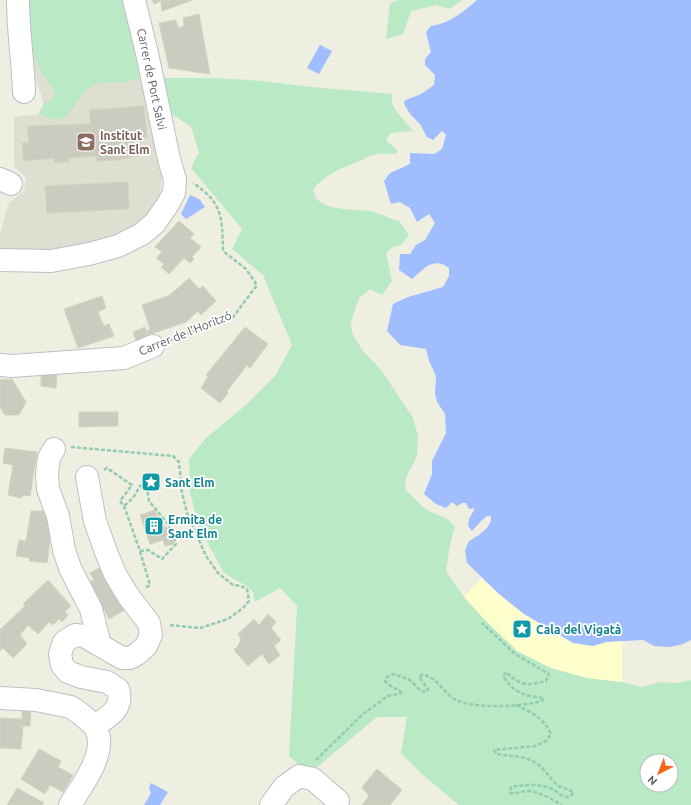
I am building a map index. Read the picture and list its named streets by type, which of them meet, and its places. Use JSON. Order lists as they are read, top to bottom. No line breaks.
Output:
{"streets":{"street":["Carrer de Port Salvi","Carrer de l'Horitzó"]},"crossings":[["Carrer de Port Salvi","Carrer de l'Horitzó"]],"places":{"school or university":["Institut Sant Elm"],"place":["Sant Elm","Cala del Vigatà"],"building":["Ermita de Sant Elm"]},"north":"bottom left"}
